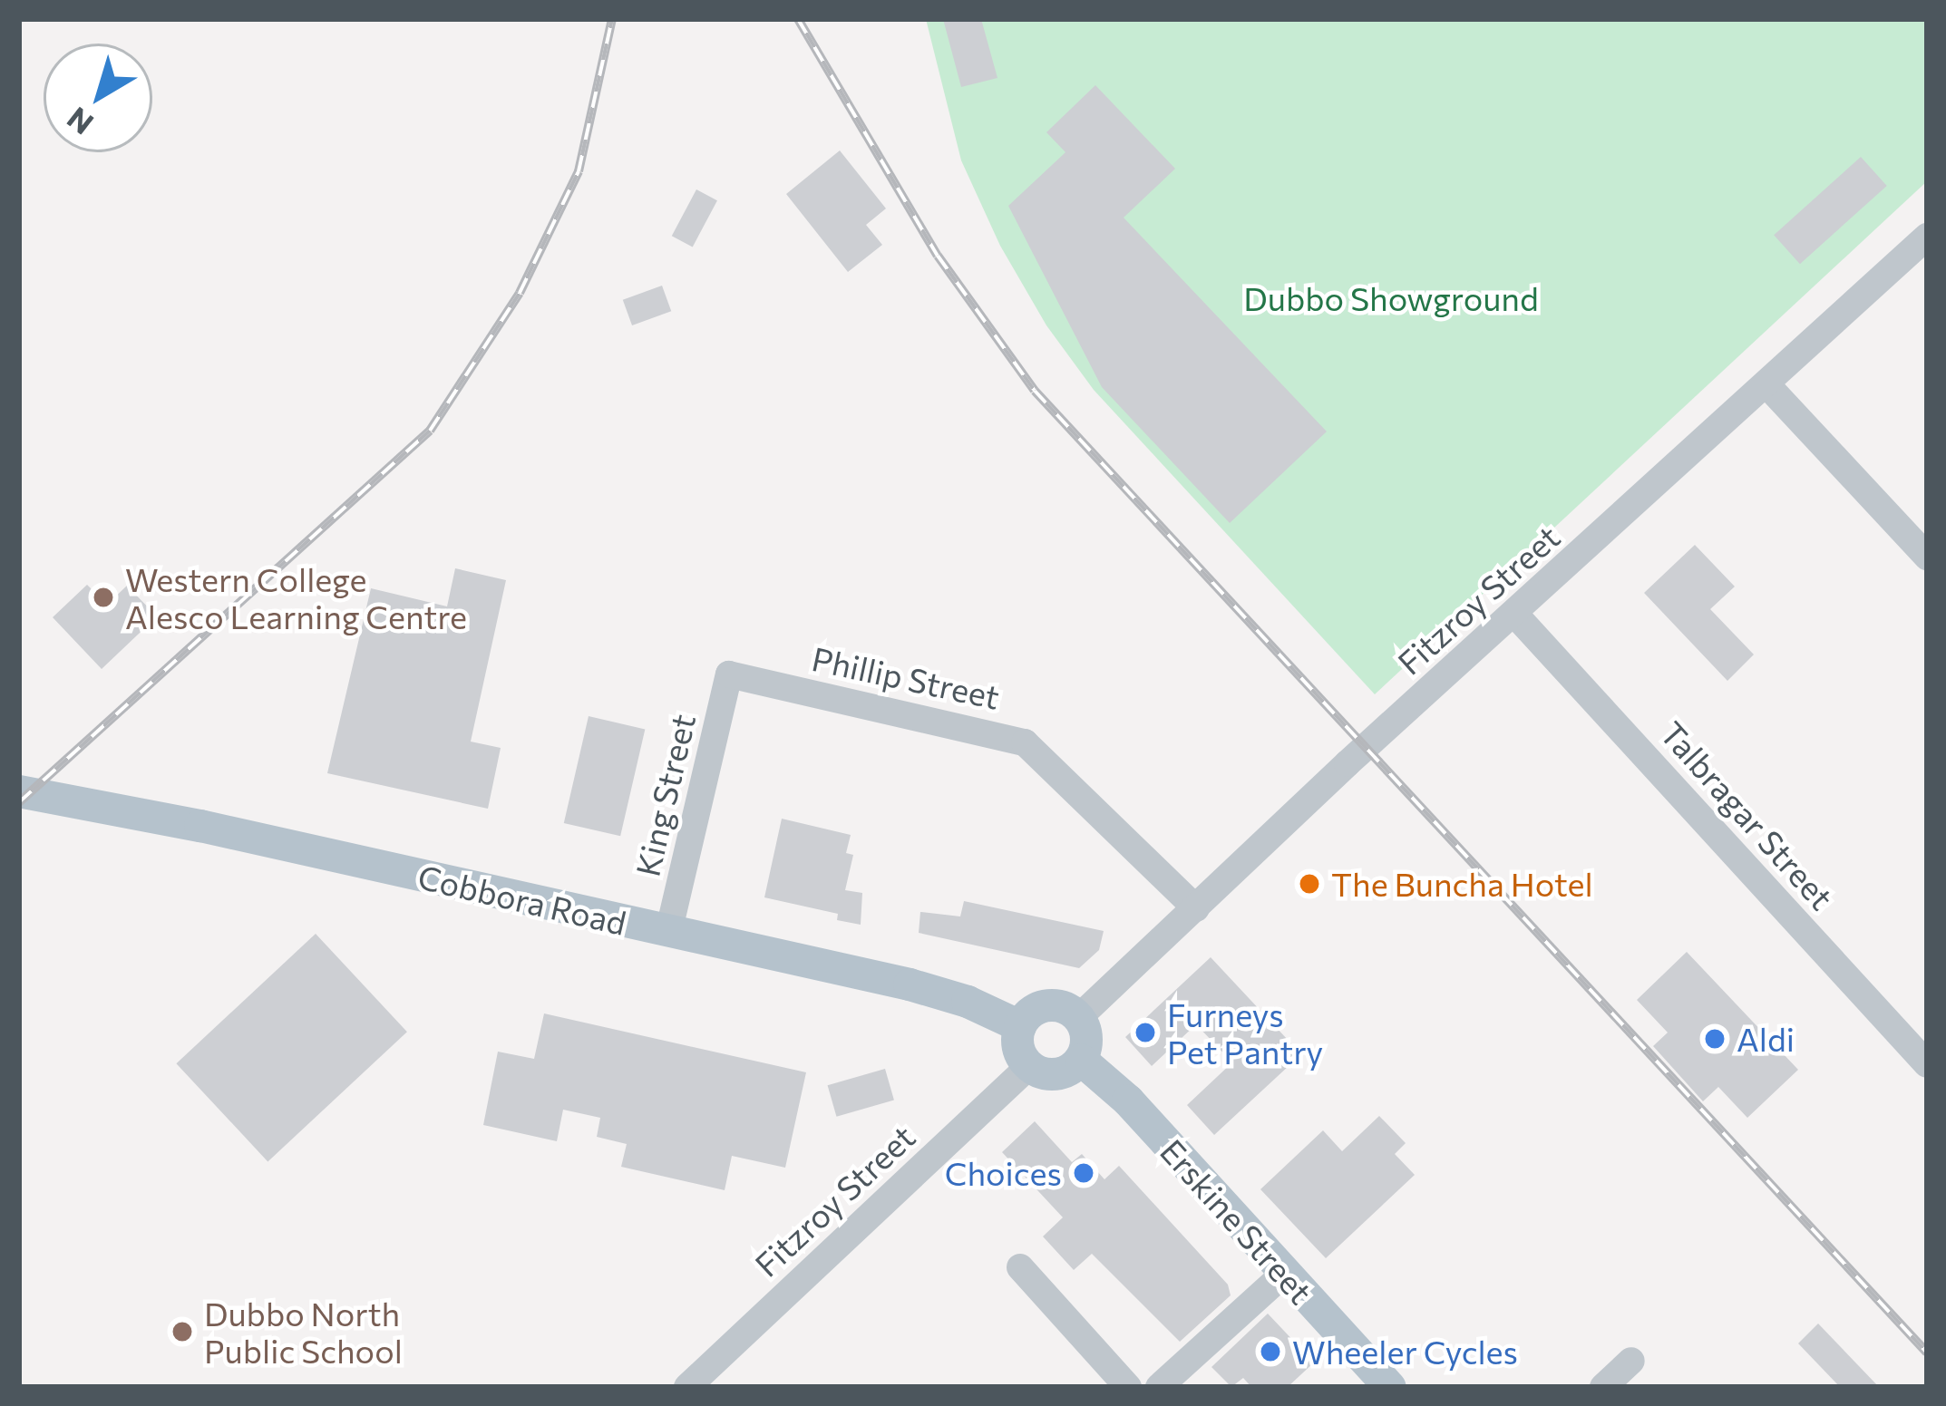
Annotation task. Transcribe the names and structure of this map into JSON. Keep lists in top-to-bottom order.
{
  "streets": {
    "main road": ["Cobbora Road", "Erskine Street"],
    "street": [
      "Fitzroy Street",
      "Phillip Street",
      "King Street",
      "Talbragar Street"
    ]
  },
  "crossings": [
    ["Fitzroy Street", "Phillip Street"],
    ["Fitzroy Street", "Talbragar Street"],
    ["Fitzroy Street", "Cobbora Road"],
    ["Fitzroy Street", "Erskine Street"],
    ["Phillip Street", "King Street"],
    ["King Street", "Cobbora Road"],
    ["Cobbora Road", "Erskine Street"]
  ],
  "parks": ["Dubbo Showground"],
  "places": [
    "Western College Alesco Learning Centre",
    "The Buncha Hotel",
    "Furneys Pet Pantry",
    "Aldi",
    "Choices",
    "Dubbo North Public School",
    "Wheeler Cycles"
  ],
  "north": "bottom left"
}
